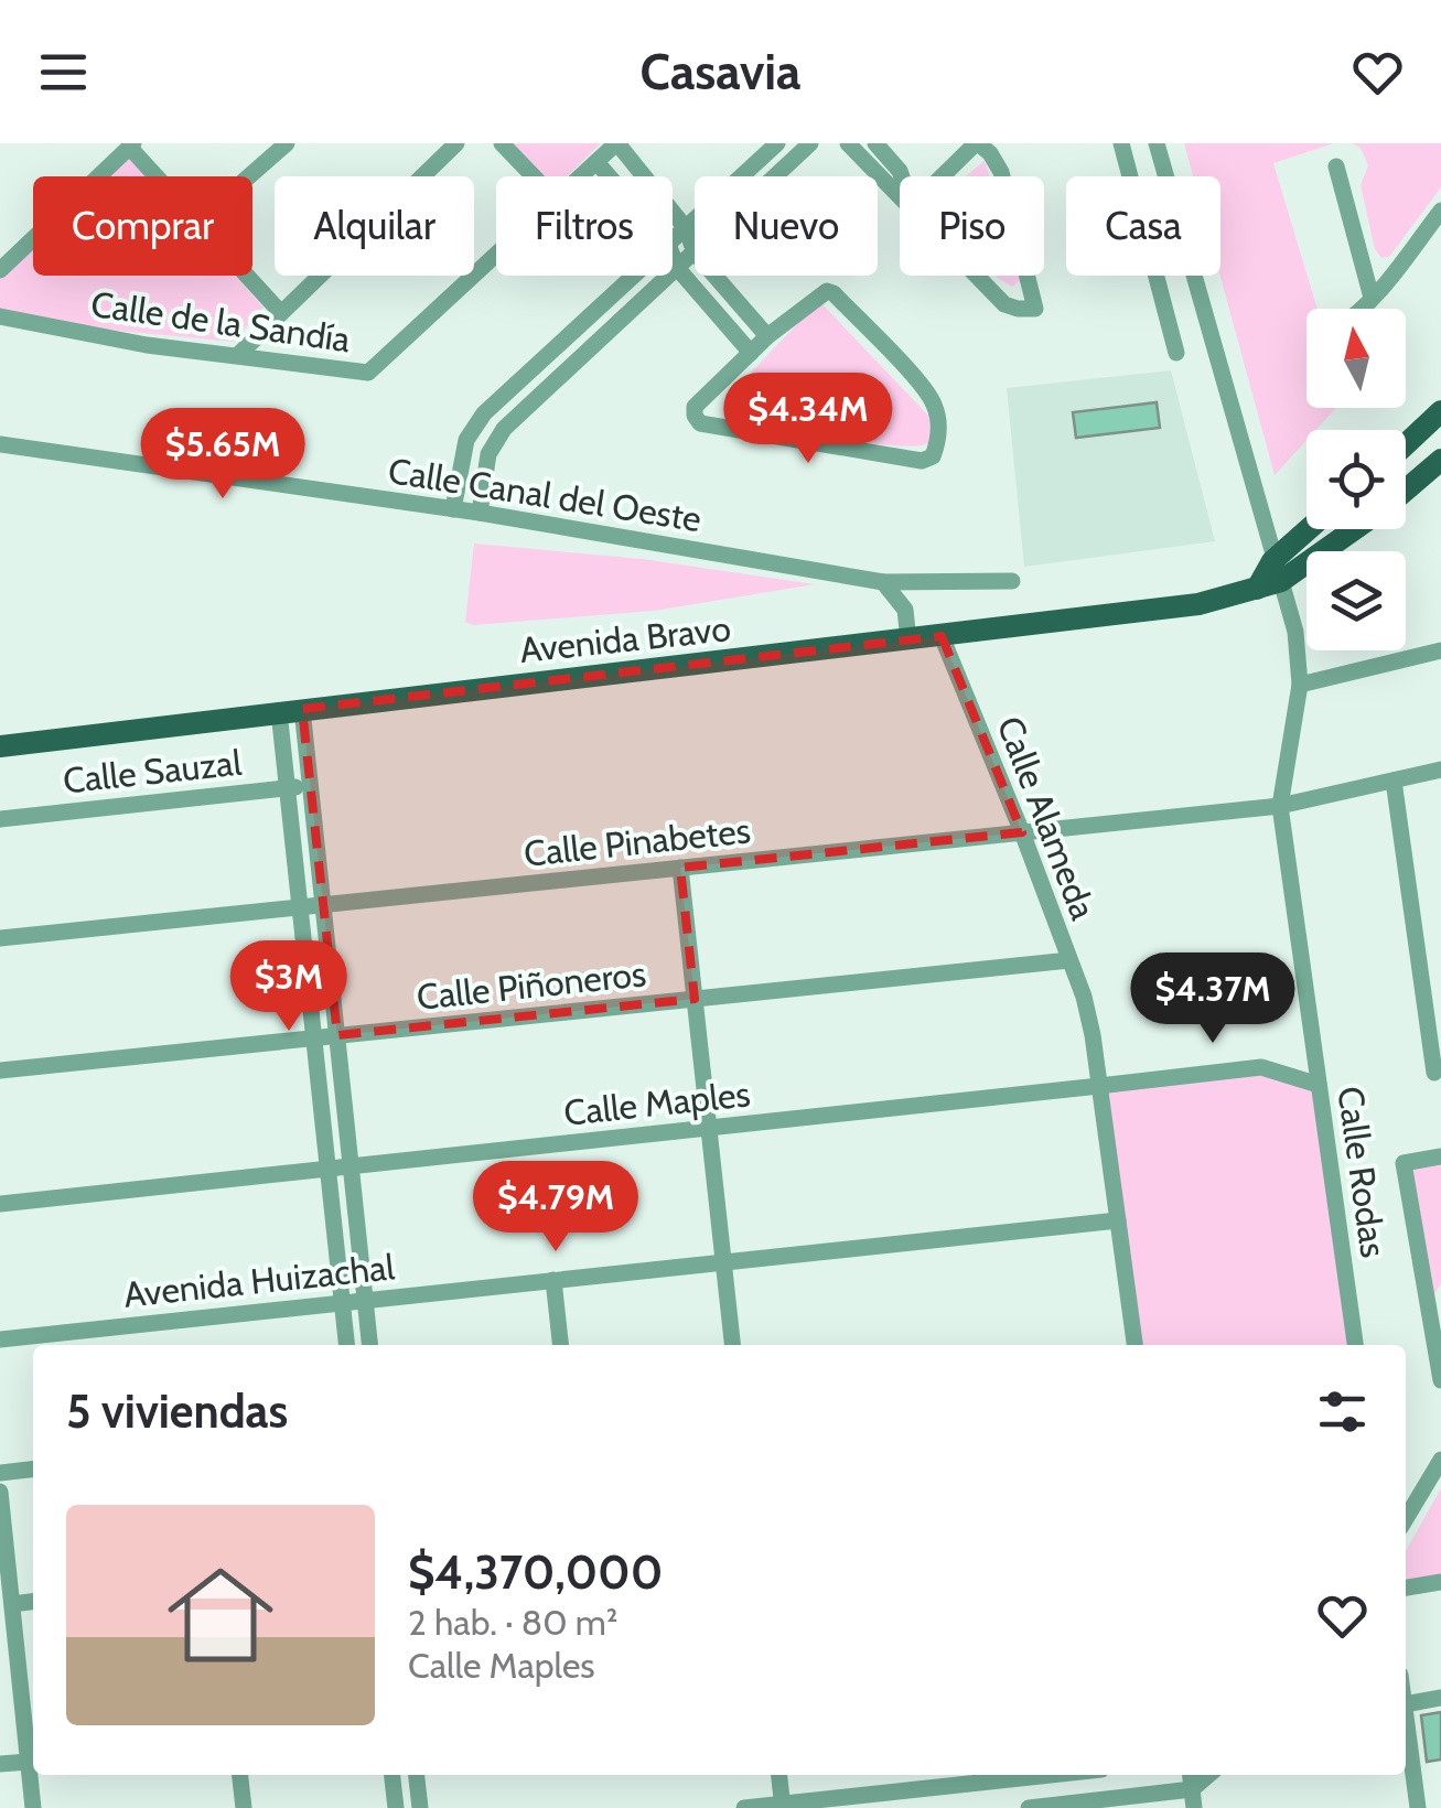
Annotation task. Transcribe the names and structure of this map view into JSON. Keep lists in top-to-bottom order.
{
  "streets": {
    "main road": ["Avenida Bravo"],
    "street": [
      "Calle de la Sandía",
      "Calle Canal del Oeste",
      "Calle Sauzal",
      "Calle Alameda",
      "Calle Pinabetes",
      "Calle Piñoneros",
      "Calle Maples",
      "Calle Rodas",
      "Avenida Huizachal"
    ]
  },
  "crossings": [
    ["Avenida Bravo", "Calle Alameda"],
    ["Avenida Bravo", "Calle Rodas"],
    ["Calle Alameda", "Calle Pinabetes"],
    ["Calle Alameda", "Calle Piñoneros"],
    ["Calle Alameda", "Calle Maples"],
    ["Calle Alameda", "Avenida Huizachal"],
    ["Calle Pinabetes", "Calle Rodas"],
    ["Calle Maples", "Calle Rodas"]
  ],
  "north": "top",
  "page": {
    "header": "Casavia",
    "chip": [
      "Comprar",
      "Alquilar",
      "Filtros",
      "Nuevo",
      "Piso",
      "Casa"
    ],
    "price": [
      "$4.34M",
      "$5.65M",
      "$3M",
      "$4.37M",
      "$4.79M"
    ],
    "heading": "5 viviendas",
    "list": [
      {
        "name": "$4,370,000",
        "note": "2 hab. · 80 m² · Calle Maples"
      }
    ]
  }
}
